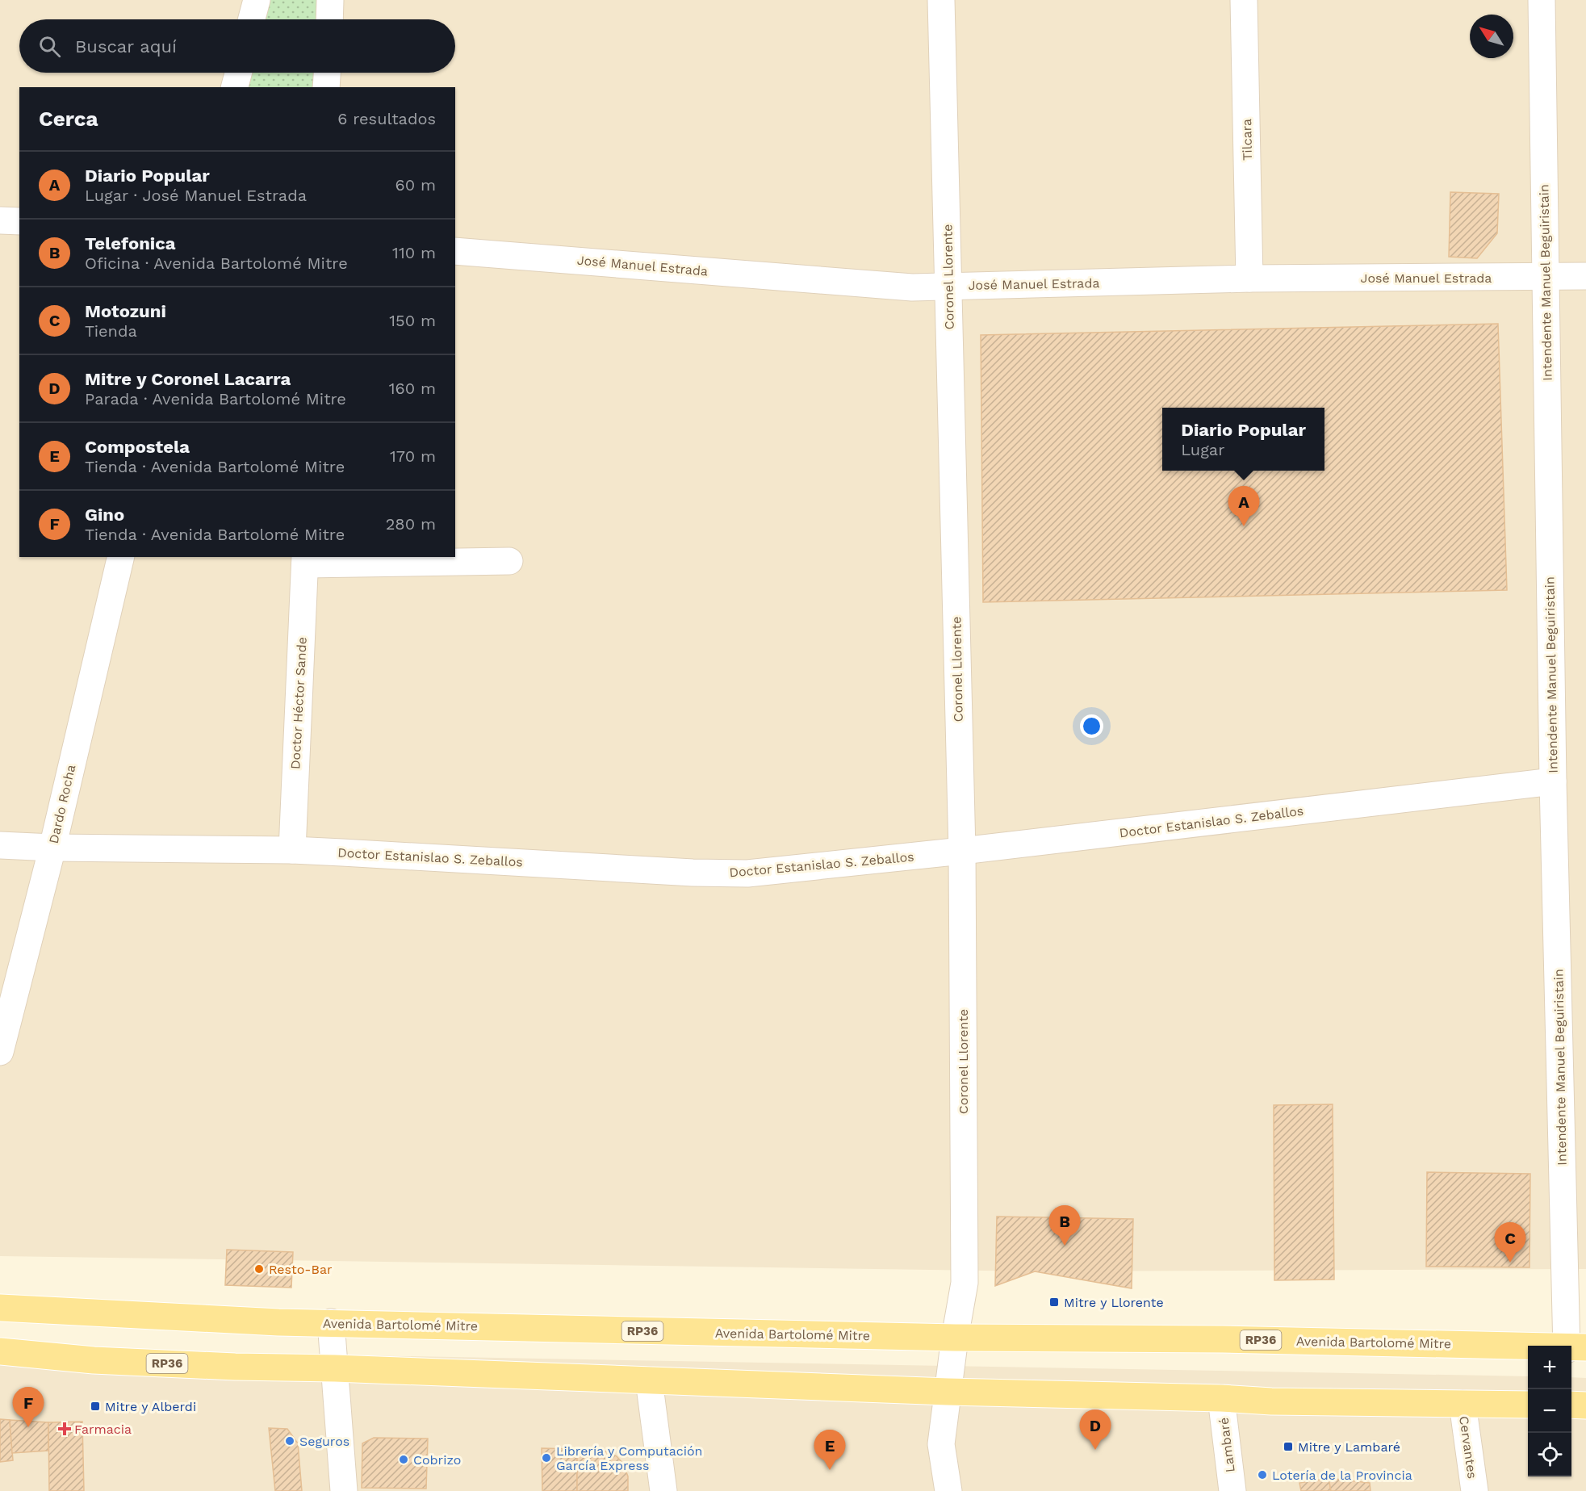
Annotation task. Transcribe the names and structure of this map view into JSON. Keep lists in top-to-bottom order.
{
  "streets": {
    "main road": ["Avenida Bartolomé Mitre", "RP36"],
    "street": [
      "Tilcara",
      "José Manuel Estrada",
      "Coronel Llorente",
      "Intendente Manuel Beguiristain",
      "Doctor Héctor Sande",
      "Dardo Rocha",
      "Doctor Estanislao S. Zeballos",
      "Lambaré",
      "Cervantes"
    ]
  },
  "crossings": [
    ["Tilcara", "José Manuel Estrada"],
    ["José Manuel Estrada", "Coronel Llorente"],
    ["José Manuel Estrada", "Intendente Manuel Beguiristain"],
    ["Coronel Llorente", "Doctor Estanislao S. Zeballos"],
    ["Coronel Llorente", "Avenida Bartolomé Mitre"],
    ["Coronel Llorente", "RP36"],
    ["Intendente Manuel Beguiristain", "Doctor Estanislao S. Zeballos"],
    ["Intendente Manuel Beguiristain", "Avenida Bartolomé Mitre"],
    ["Doctor Héctor Sande", "Doctor Estanislao S. Zeballos"],
    ["Dardo Rocha", "Doctor Estanislao S. Zeballos"],
    ["RP36", "Lambaré"],
    ["RP36", "Cervantes"]
  ],
  "places": {
    "other": [
      "Resto-Bar",
      "Seguros",
      "Librería y Computación García Express",
      "Cobrizo",
      "Lotería de la Provincia"
    ],
    "transit": ["Mitre y Llorente", "Mitre y Alberdi", "Mitre y Lambaré"],
    "health": ["Farmacia"]
  },
  "north": "top left",
  "page": {
    "search": "Buscar aquí",
    "heading": ["Cerca", "6 resultados"],
    "list": [
      {
        "mark": "A",
        "name": "Diario Popular",
        "note": "Lugar · José Manuel Estrada",
        "value": "60 m"
      },
      {
        "mark": "B",
        "name": "Telefonica",
        "note": "Oficina · Avenida Bartolomé Mitre",
        "value": "110 m"
      },
      {
        "mark": "C",
        "name": "Motozuni",
        "note": "Tienda",
        "value": "150 m"
      },
      {
        "mark": "D",
        "name": "Mitre y Coronel Lacarra",
        "note": "Parada · Avenida Bartolomé Mitre",
        "value": "160 m"
      },
      {
        "mark": "E",
        "name": "Compostela",
        "note": "Tienda · Avenida Bartolomé Mitre",
        "value": "170 m"
      },
      {
        "mark": "F",
        "name": "Gino",
        "note": "Tienda · Avenida Bartolomé Mitre",
        "value": "280 m"
      }
    ],
    "popup": ["Diario Popular", "Lugar"],
    "pins": [
      "A",
      "B",
      "C",
      "F",
      "D",
      "E"
    ],
    "map_buttons": ["+", "−"]
  }
}
